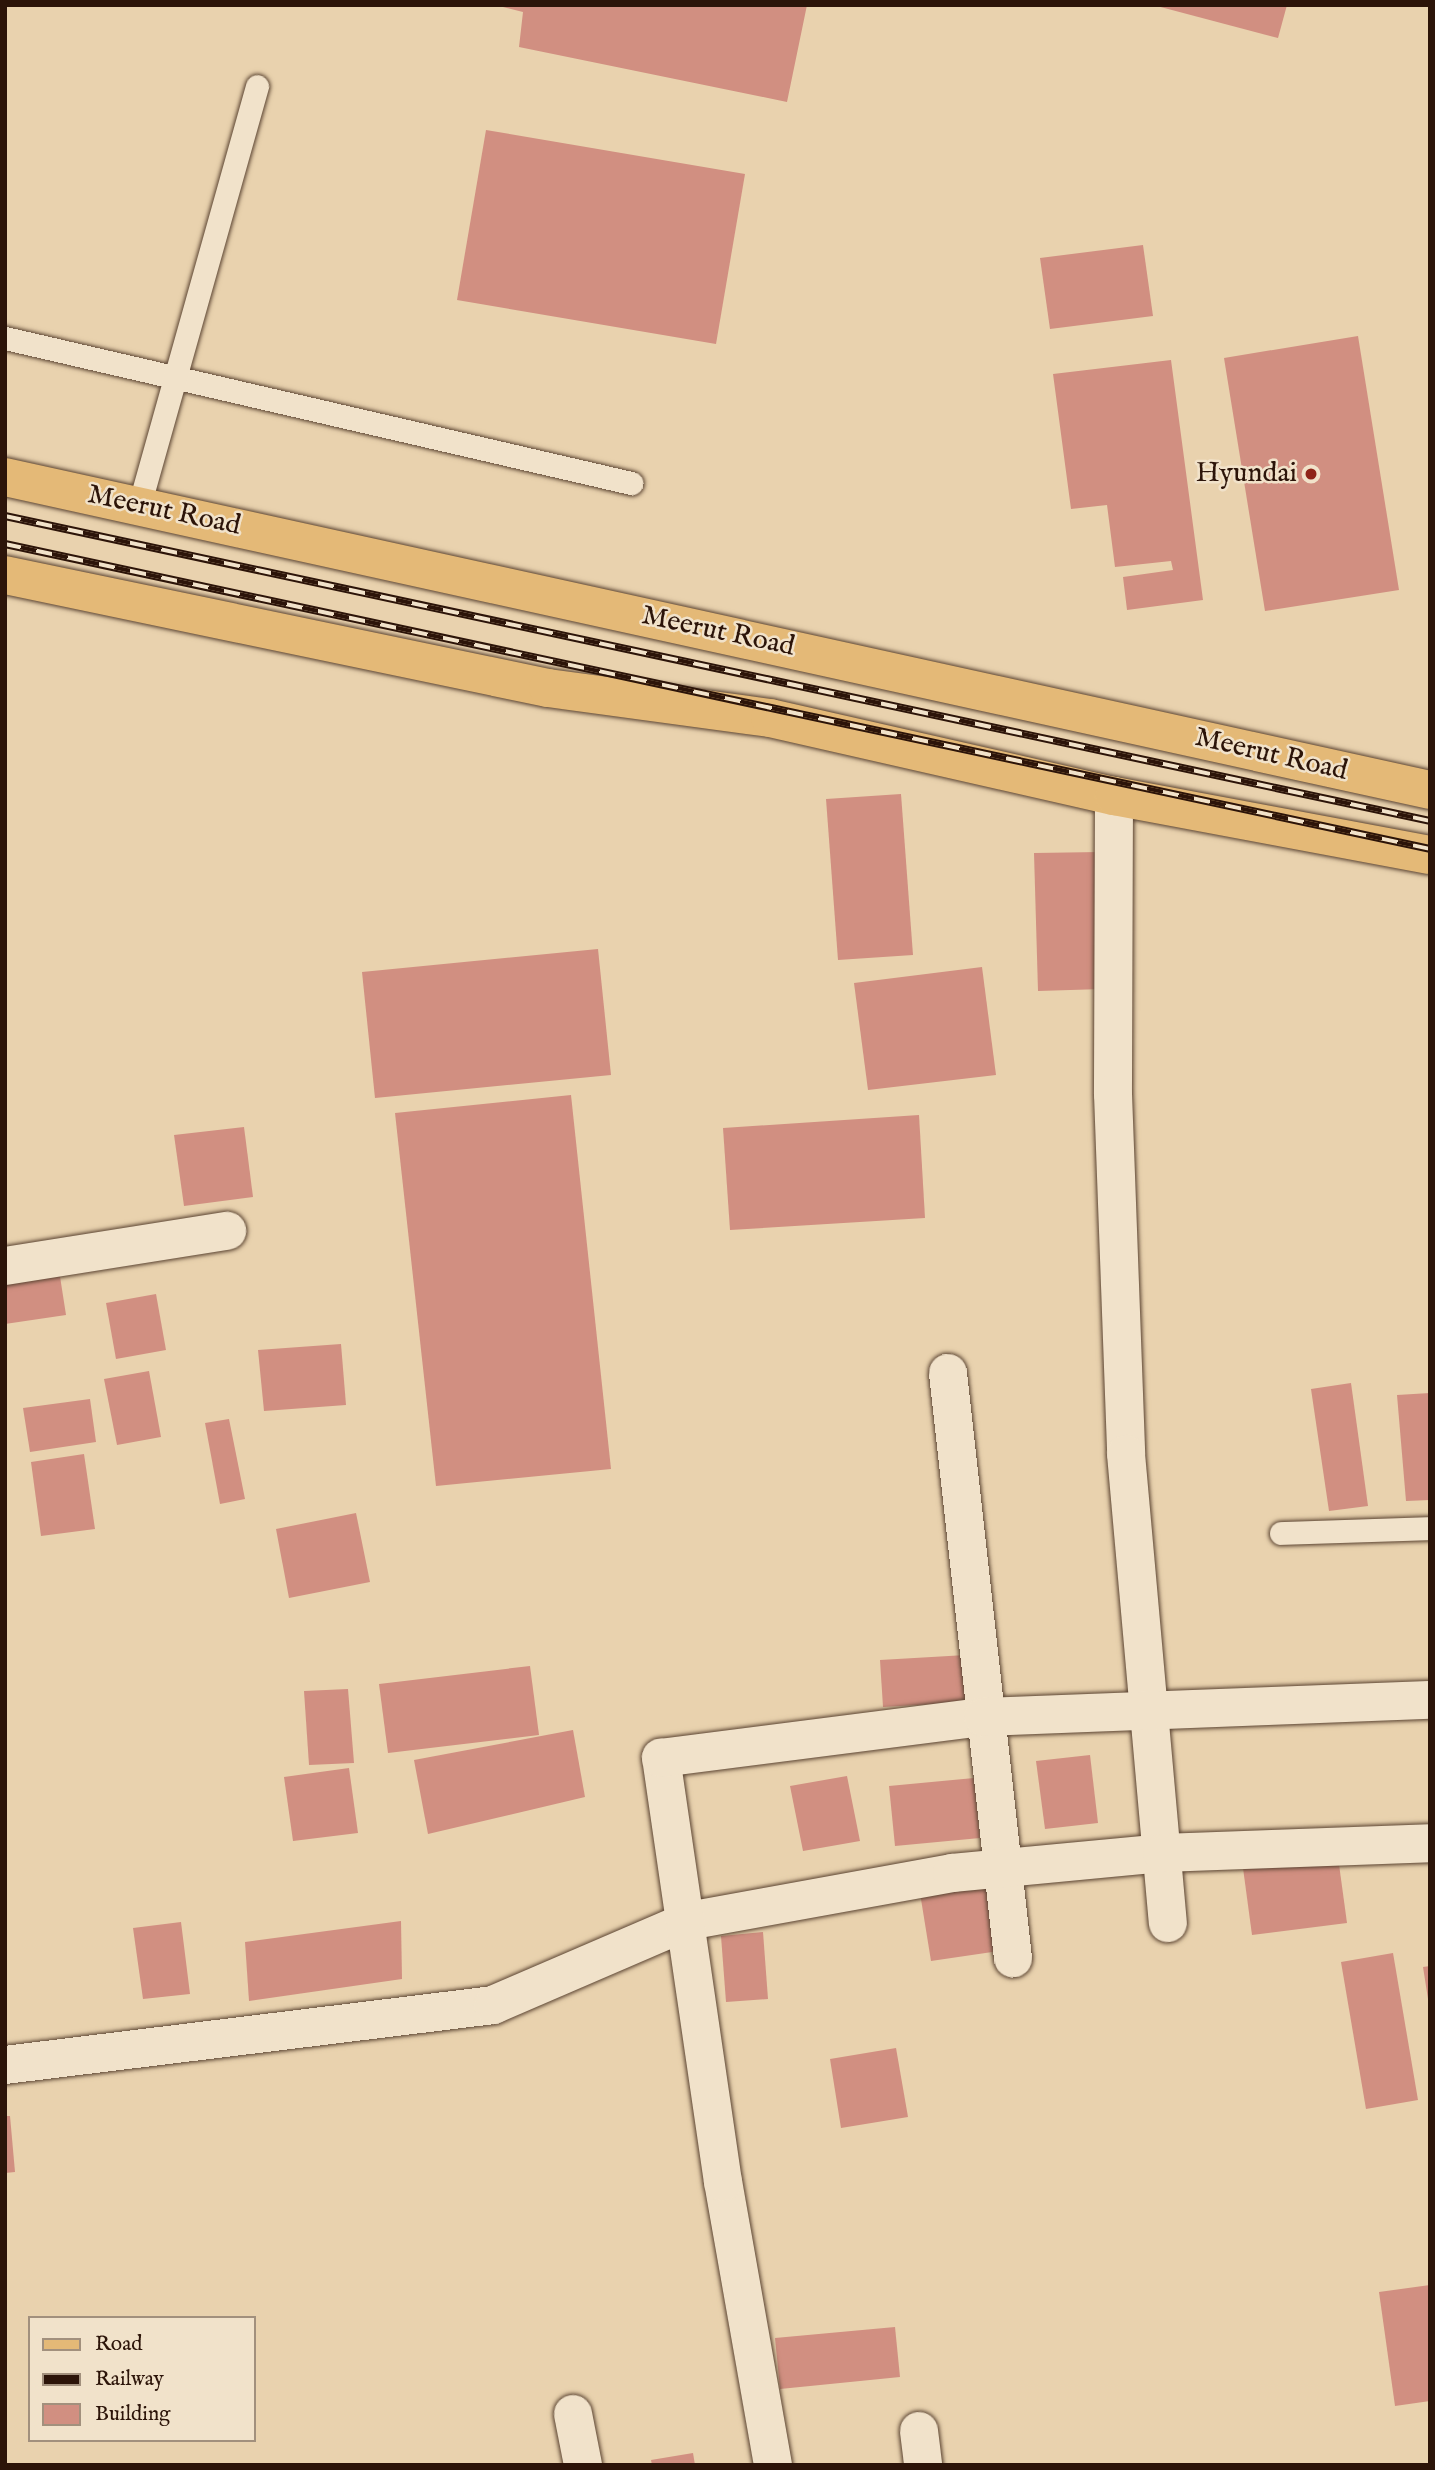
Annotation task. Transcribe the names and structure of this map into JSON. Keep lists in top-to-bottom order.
{
  "streets": {
    "main road": ["Meerut Road"]
  },
  "places": ["Hyundai"],
  "legend": ["Road", "Railway", "Building"]
}
